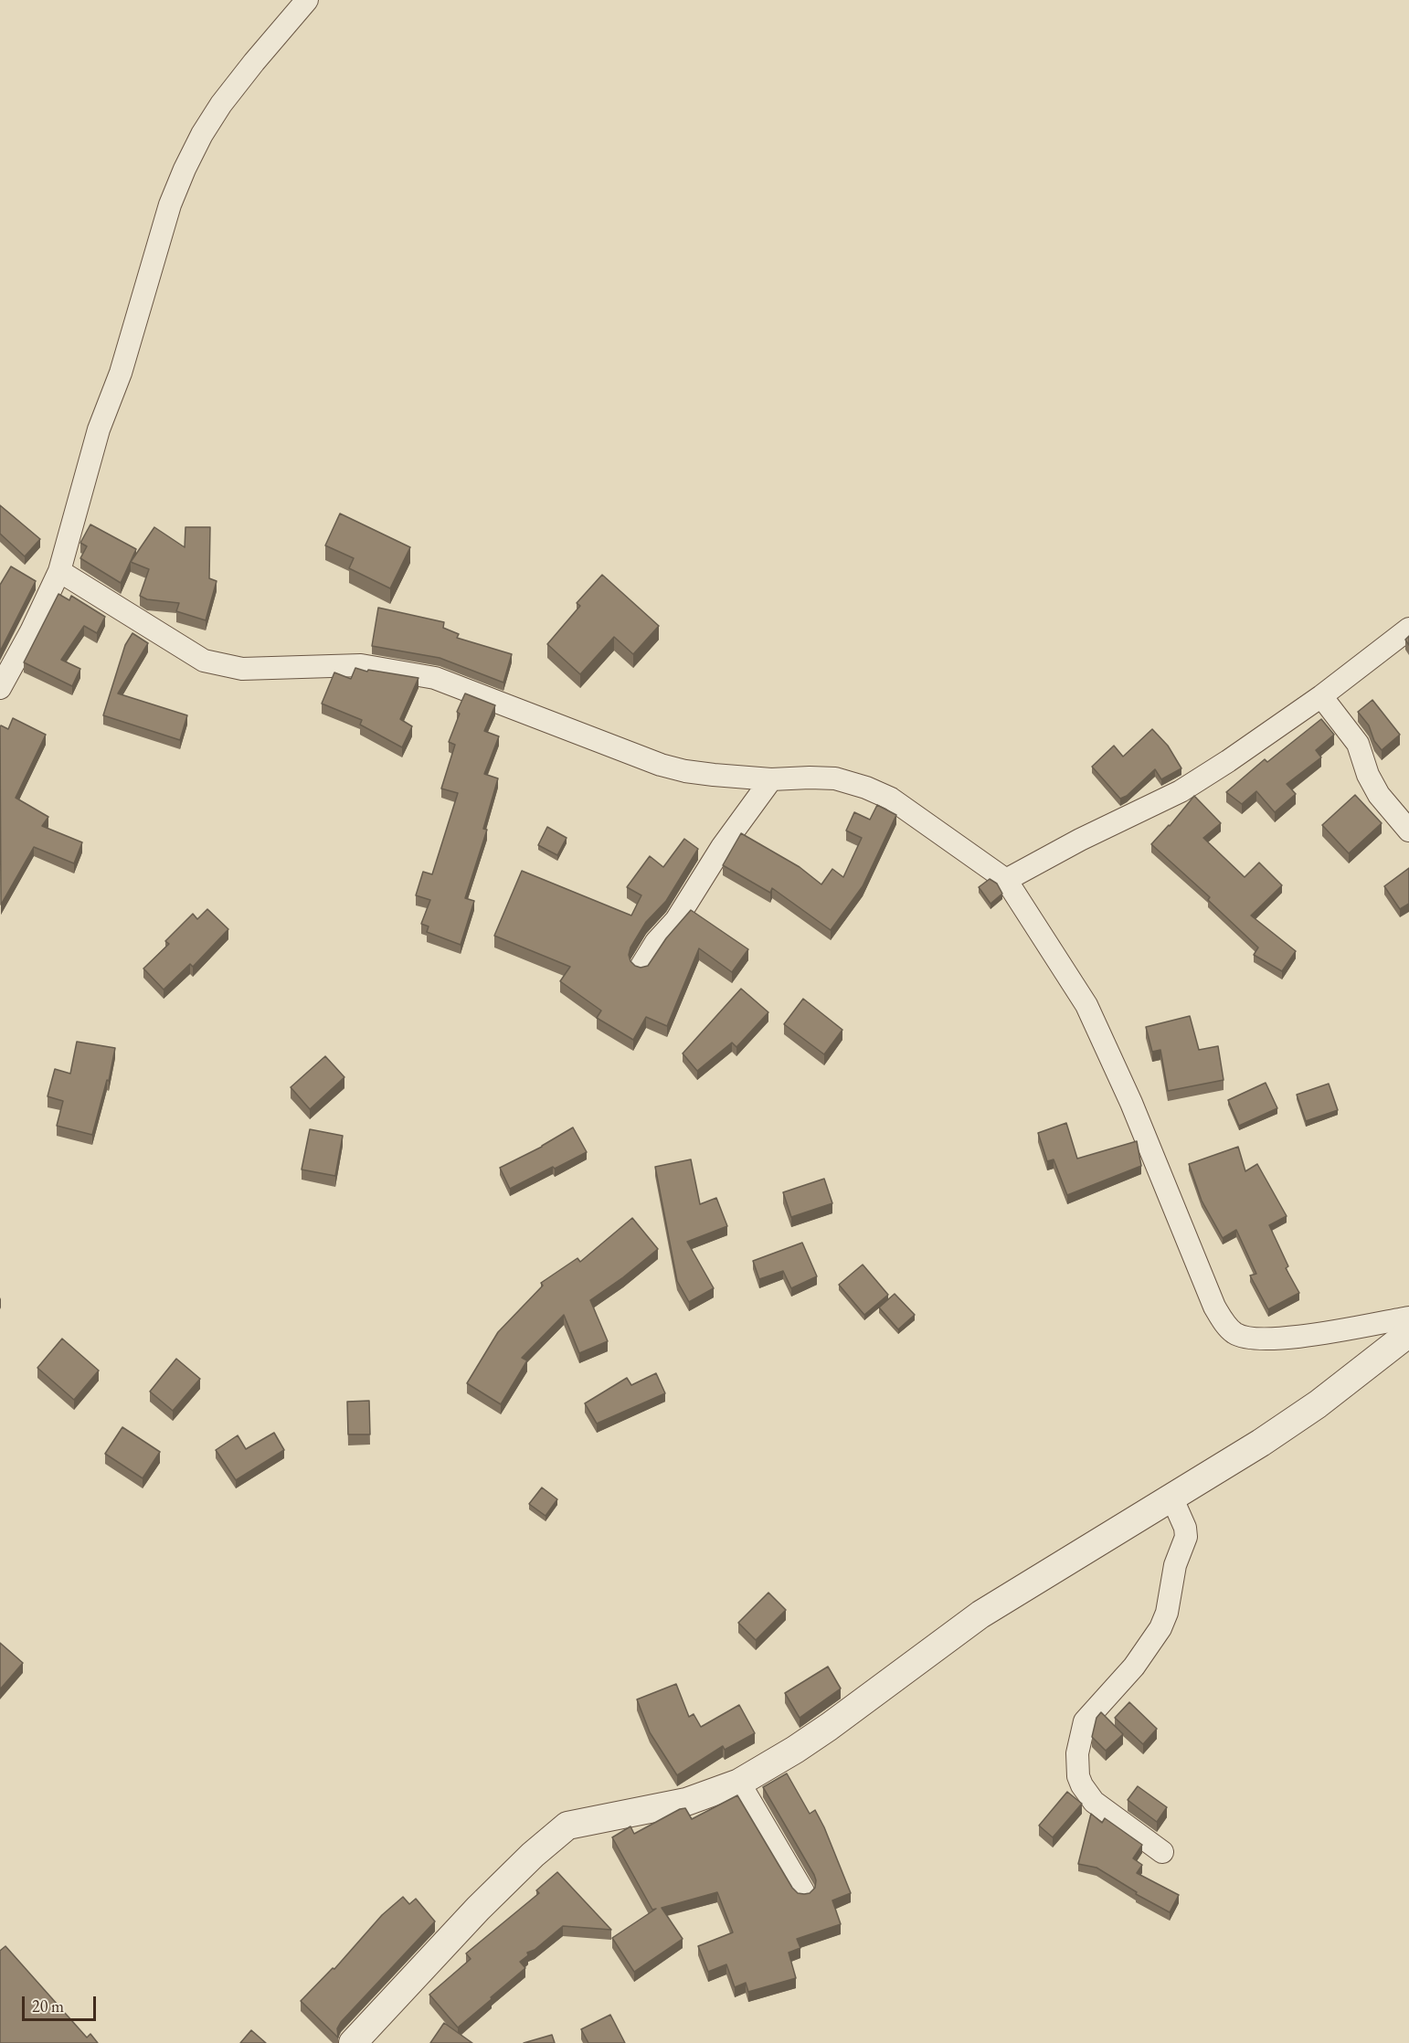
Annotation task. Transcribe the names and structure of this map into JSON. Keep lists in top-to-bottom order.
{
  "scale_bar": "20 m"
}
